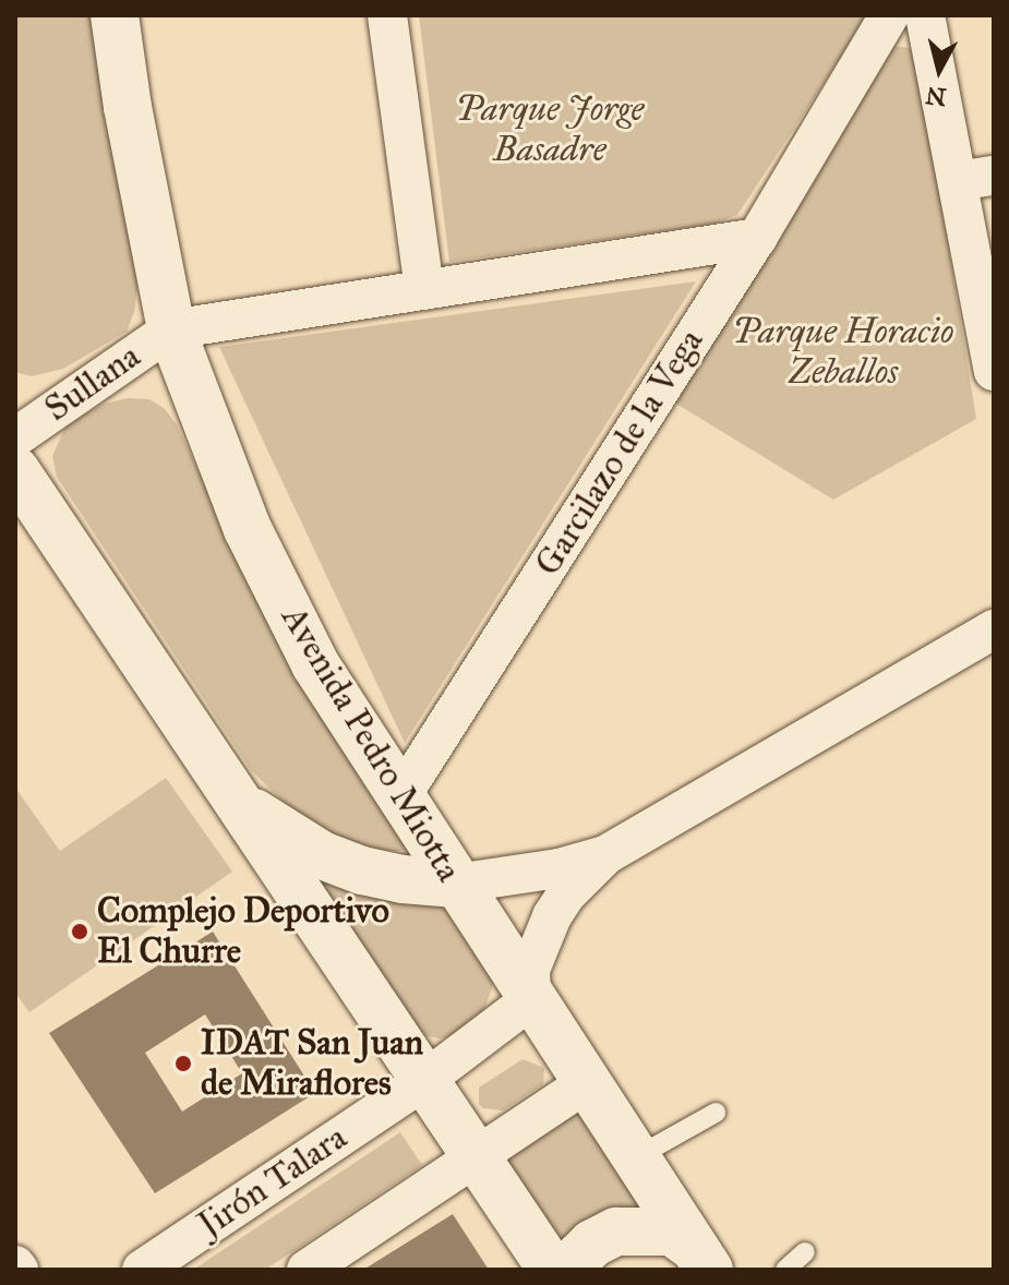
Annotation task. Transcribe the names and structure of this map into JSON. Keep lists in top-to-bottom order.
{
  "streets": {
    "main road": ["Avenida Pedro Miotta"],
    "street": ["Sullana", "Garcilazo de la Vega", "Jirón Talara"]
  },
  "crossings": [
    ["Sullana", "Avenida Pedro Miotta"],
    ["Garcilazo de la Vega", "Avenida Pedro Miotta"],
    ["Avenida Pedro Miotta", "Jirón Talara"]
  ],
  "parks": ["Parque Jorge Basadre", "Parque Horacio Zeballos"],
  "places": ["Complejo Deportivo El Churre", "IDAT San Juan de Miraflores"],
  "north": "bottom"
}
